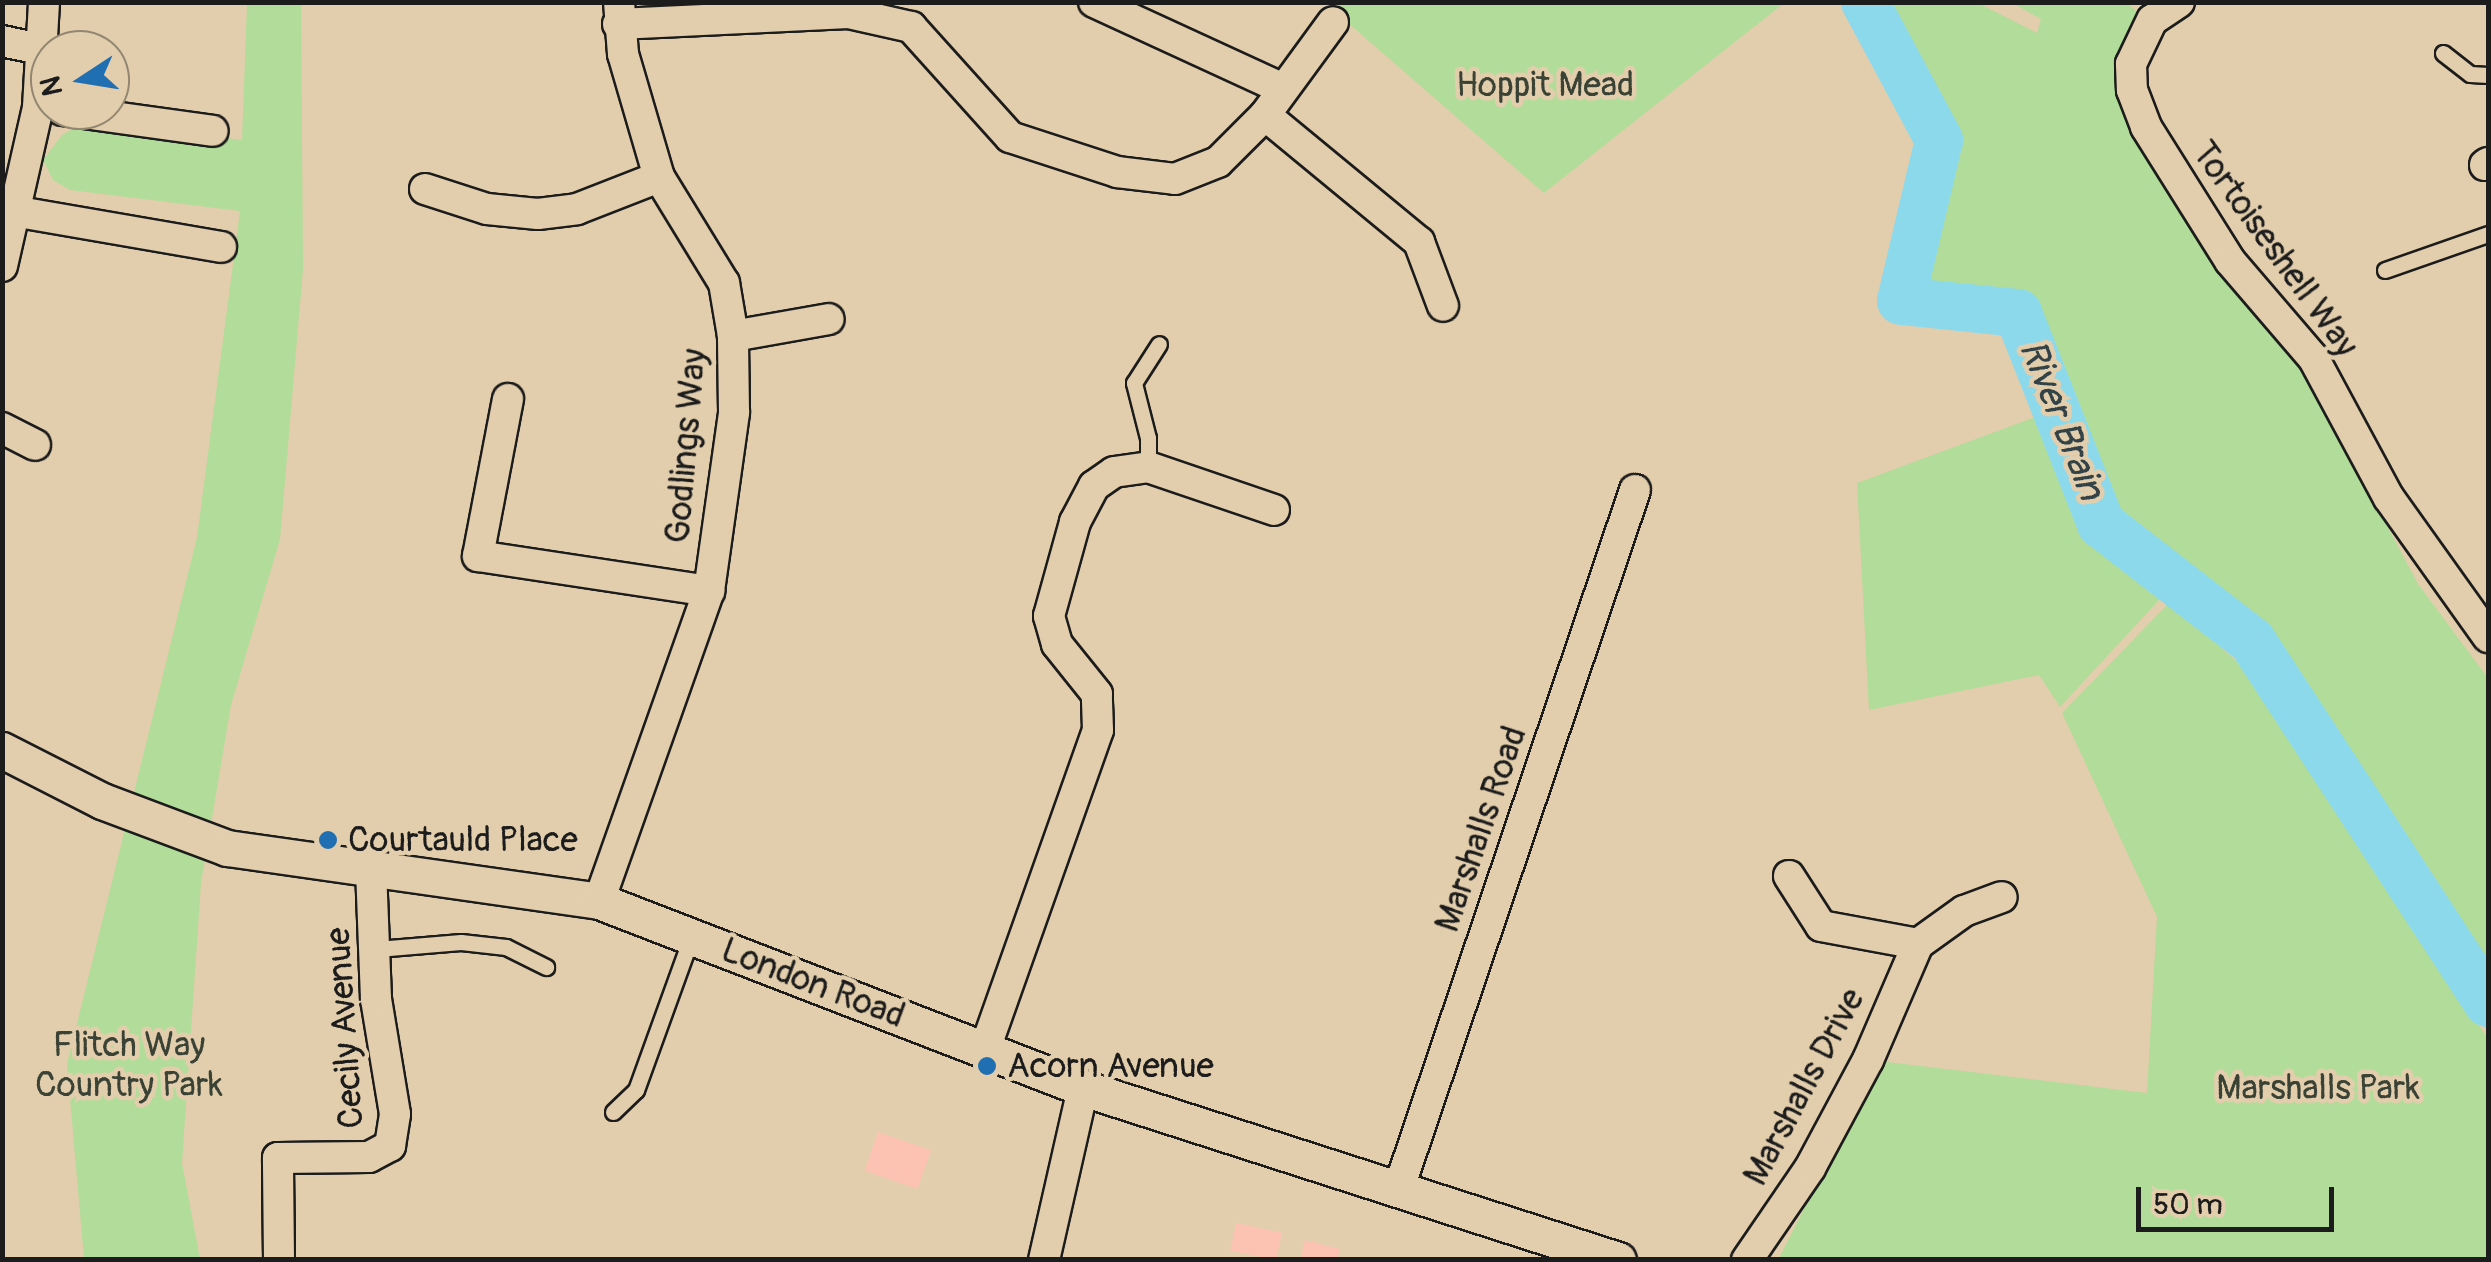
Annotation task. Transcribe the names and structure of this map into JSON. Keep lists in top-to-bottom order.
{
  "streets": {
    "street": [
      "Tortoiseshell Way",
      "Godlings Way",
      "Marshalls Road",
      "London Road",
      "Cecily Avenue",
      "Marshalls Drive"
    ]
  },
  "crossings": [
    ["Godlings Way", "London Road"],
    ["Marshalls Road", "London Road"],
    ["London Road", "Cecily Avenue"]
  ],
  "water": ["River Brain"],
  "parks": ["Hoppit Mead", "Flitch Way Country Park", "Marshalls Park"],
  "places": ["Courtauld Place", "Acorn Avenue"],
  "scale_bar": "50 m",
  "north": "left"
}
